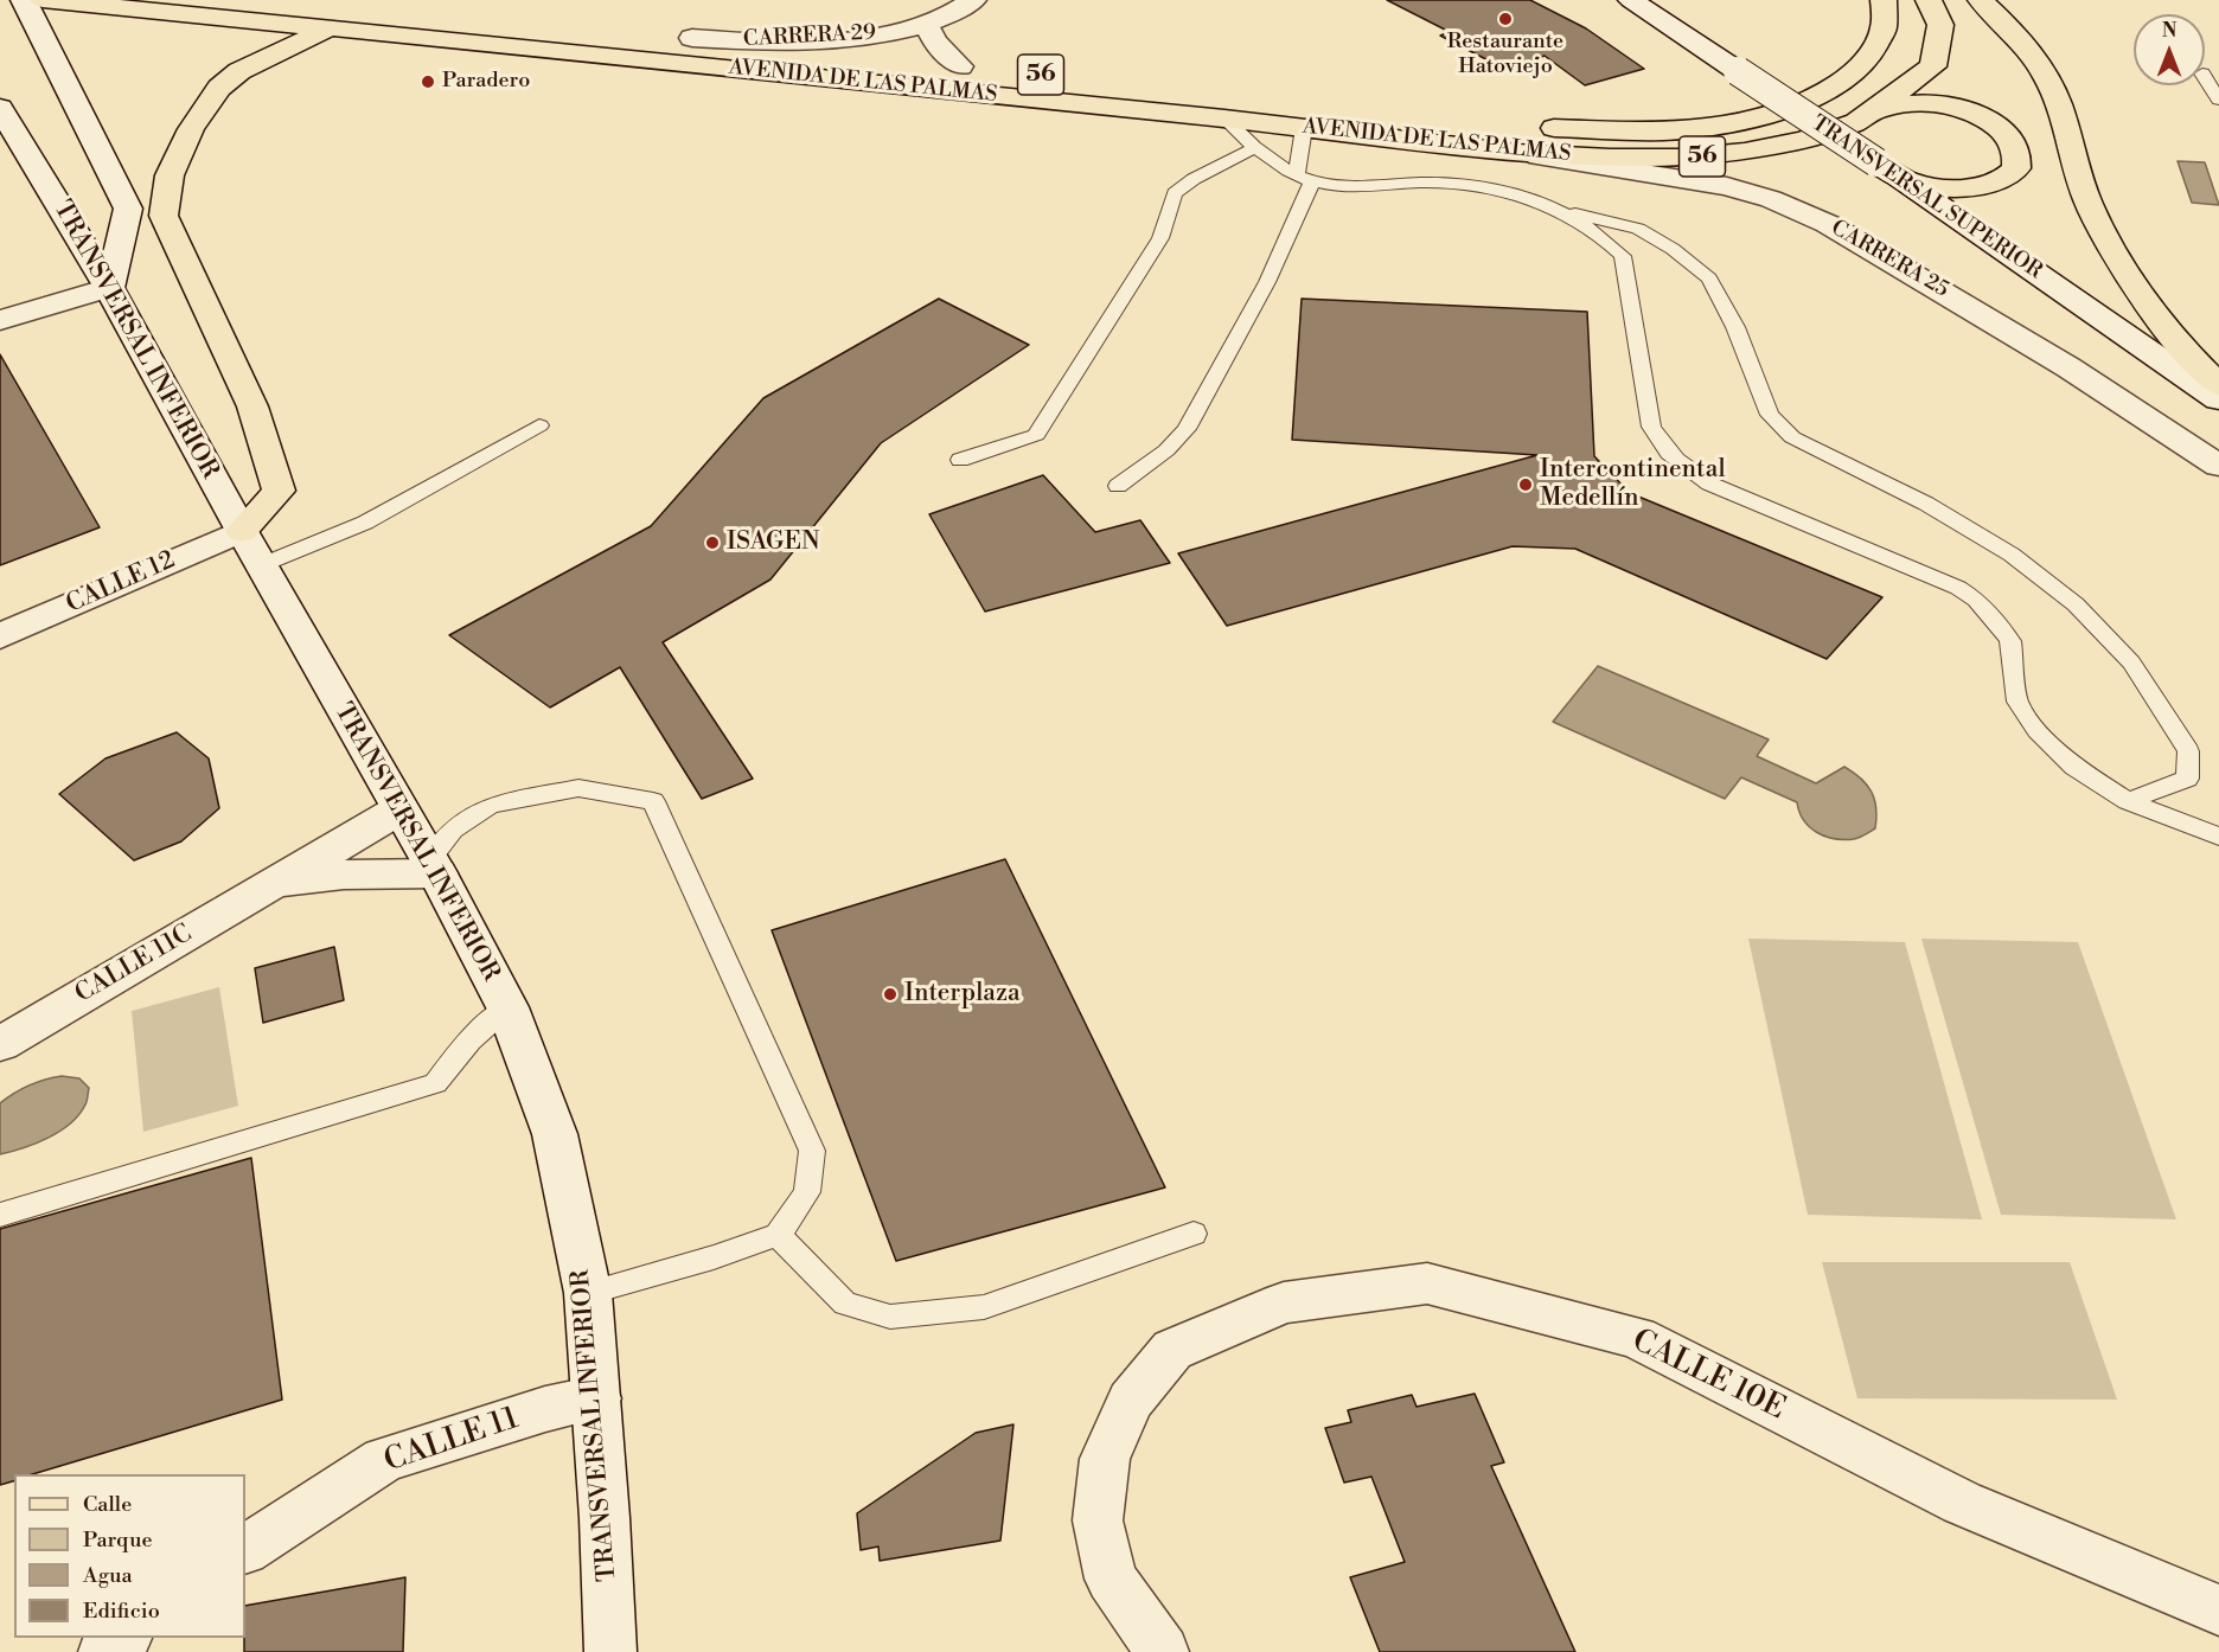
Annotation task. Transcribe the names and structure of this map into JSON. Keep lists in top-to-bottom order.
{
  "streets": {
    "main road": [
      "CARRERA 29",
      "56",
      "AVENIDA DE LAS PALMAS",
      "TRANSVERSAL SUPERIOR",
      "CARRERA 25",
      "TRANSVERSAL INFERIOR",
      "CALLE 12",
      "CALLE 11C",
      "CALLE 10E",
      "CALLE 11"
    ]
  },
  "crossings": [
    ["CARRERA 29", "AVENIDA DE LAS PALMAS"],
    ["AVENIDA DE LAS PALMAS", "CARRERA 25"],
    ["TRANSVERSAL INFERIOR", "CALLE 12"],
    ["TRANSVERSAL INFERIOR", "CALLE 11C"],
    ["TRANSVERSAL INFERIOR", "CALLE 11"]
  ],
  "places": [
    "Restaurante Hatoviejo",
    "Paradero",
    "Intercontinental Medellín",
    "ISAGEN",
    "Interplaza"
  ],
  "legend": [
    "Calle",
    "Parque",
    "Agua",
    "Edificio"
  ],
  "north": "top"
}
